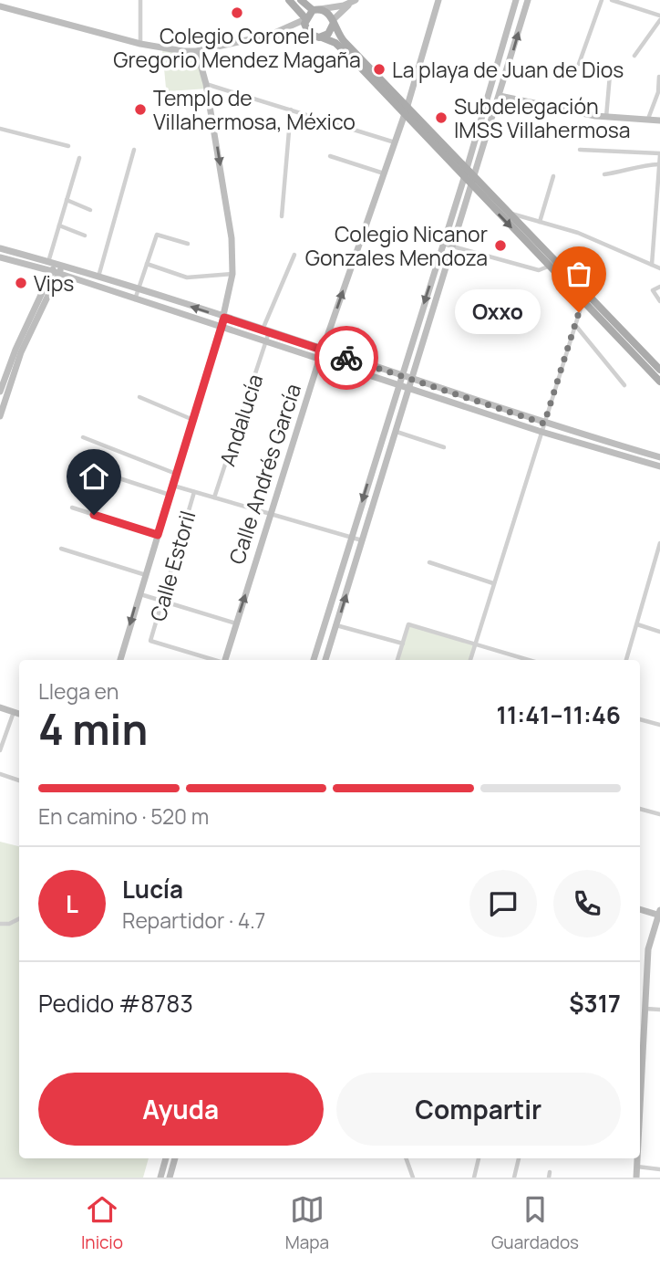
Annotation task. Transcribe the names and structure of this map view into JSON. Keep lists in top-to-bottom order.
{
  "streets": {
    "main road": ["Calle Andrés García"],
    "street": ["Andalucía", "Calle Estoril"]
  },
  "one_way": ["Calle Andrés García"],
  "places": [
    "Colegio Coronel Gregorio Mendez Magaña",
    "La playa de Juan de Dios",
    "Templo de Villahermosa, México",
    "Subdelegación IMSS Villahermosa",
    "Colegio Nicanor Gonzales Mendoza",
    "Vips",
    "Oxxo"
  ],
  "page": {
    "bubble": "Oxxo",
    "heading": ["4 min", "Llega en", "11:41–11:46"],
    "panel": [
      "Lucía",
      "Repartidor · 4.7",
      "Pedido #8783",
      "$317"
    ],
    "bar": "En camino · 520 m",
    "round": "L",
    "buttons": ["Ayuda", "Compartir"],
    "tabs": ["Inicio", "Mapa", "Guardados"]
  }
}
